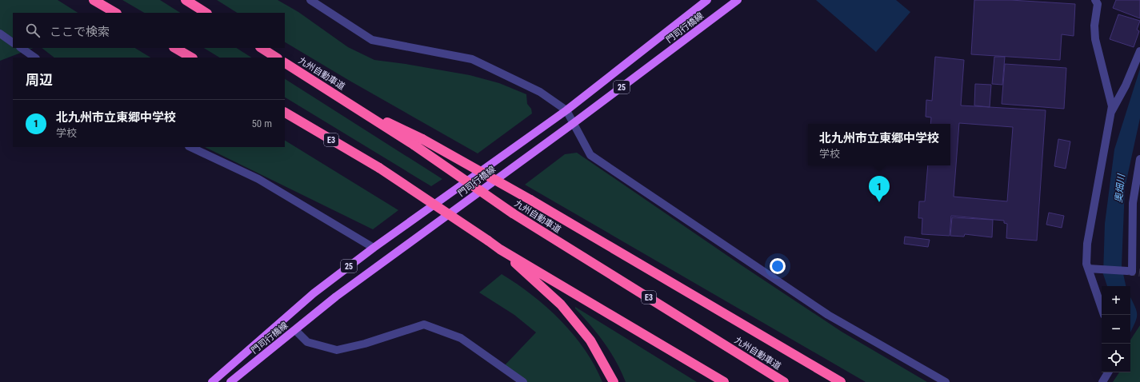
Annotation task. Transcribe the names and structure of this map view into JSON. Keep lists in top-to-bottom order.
{
  "streets": {
    "highway": ["九州自動車道", "E3"],
    "main road": ["門司行橋線", "25"]
  },
  "water": ["奧畑川"],
  "page": {
    "search": "ここで検索",
    "heading": "周辺",
    "list": [
      {
        "mark": "1",
        "name": "北九州市立東郷中学校",
        "note": "学校",
        "value": "50 m"
      }
    ],
    "popup": ["北九州市立東郷中学校", "学校"],
    "pins": "1",
    "map_buttons": ["+", "−"]
  }
}
